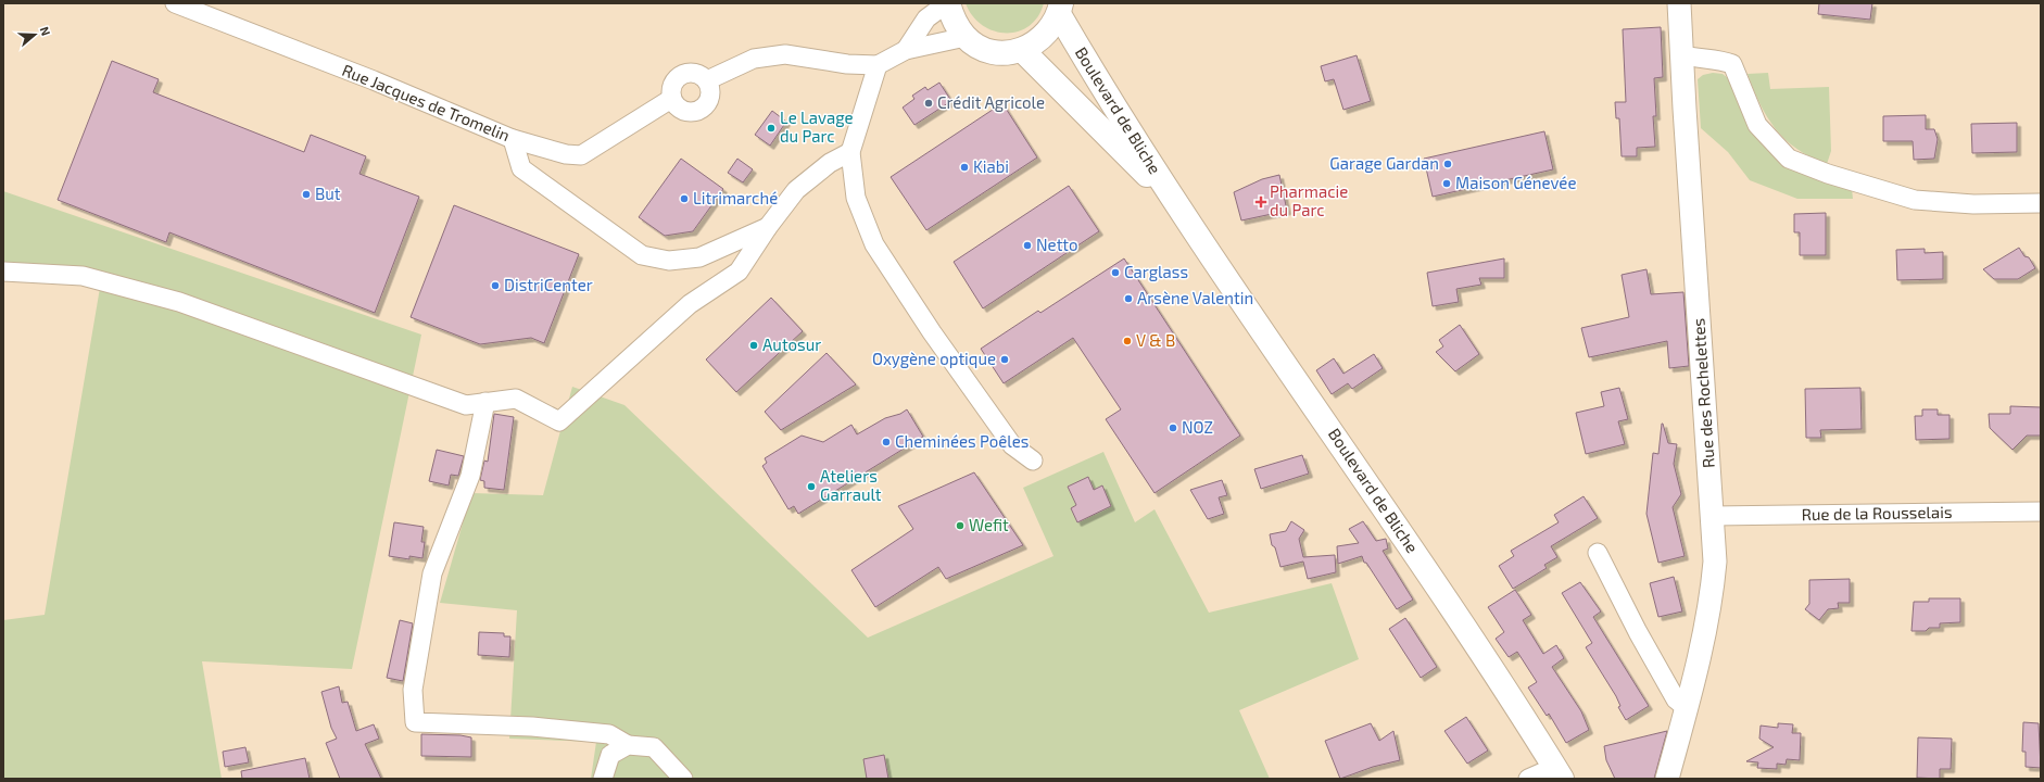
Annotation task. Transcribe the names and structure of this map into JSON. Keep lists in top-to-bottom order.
{
  "streets": {
    "main road": ["Boulevard de Bliche"],
    "street": ["Rue Jacques de Tromelin", "Rue des Rochelettes", "Rue de la Rousselais"]
  },
  "crossings": [
    ["Rue des Rochelettes", "Rue de la Rousselais"]
  ],
  "places": {
    "other": [
      "Crédit Agricole",
      "Le Lavage du Parc",
      "Garage Gardan",
      "Kiabi",
      "Maison Génevée",
      "But",
      "Litrimarché",
      "Netto",
      "Carglass",
      "DistriCenter",
      "Arsène Valentin",
      "V & B",
      "Autosur",
      "Oxygène optique",
      "NOZ",
      "Cheminées Poêles",
      "Ateliers Garrault",
      "Wefit"
    ],
    "health": ["Pharmacie du Parc"]
  },
  "north": "right"
}
